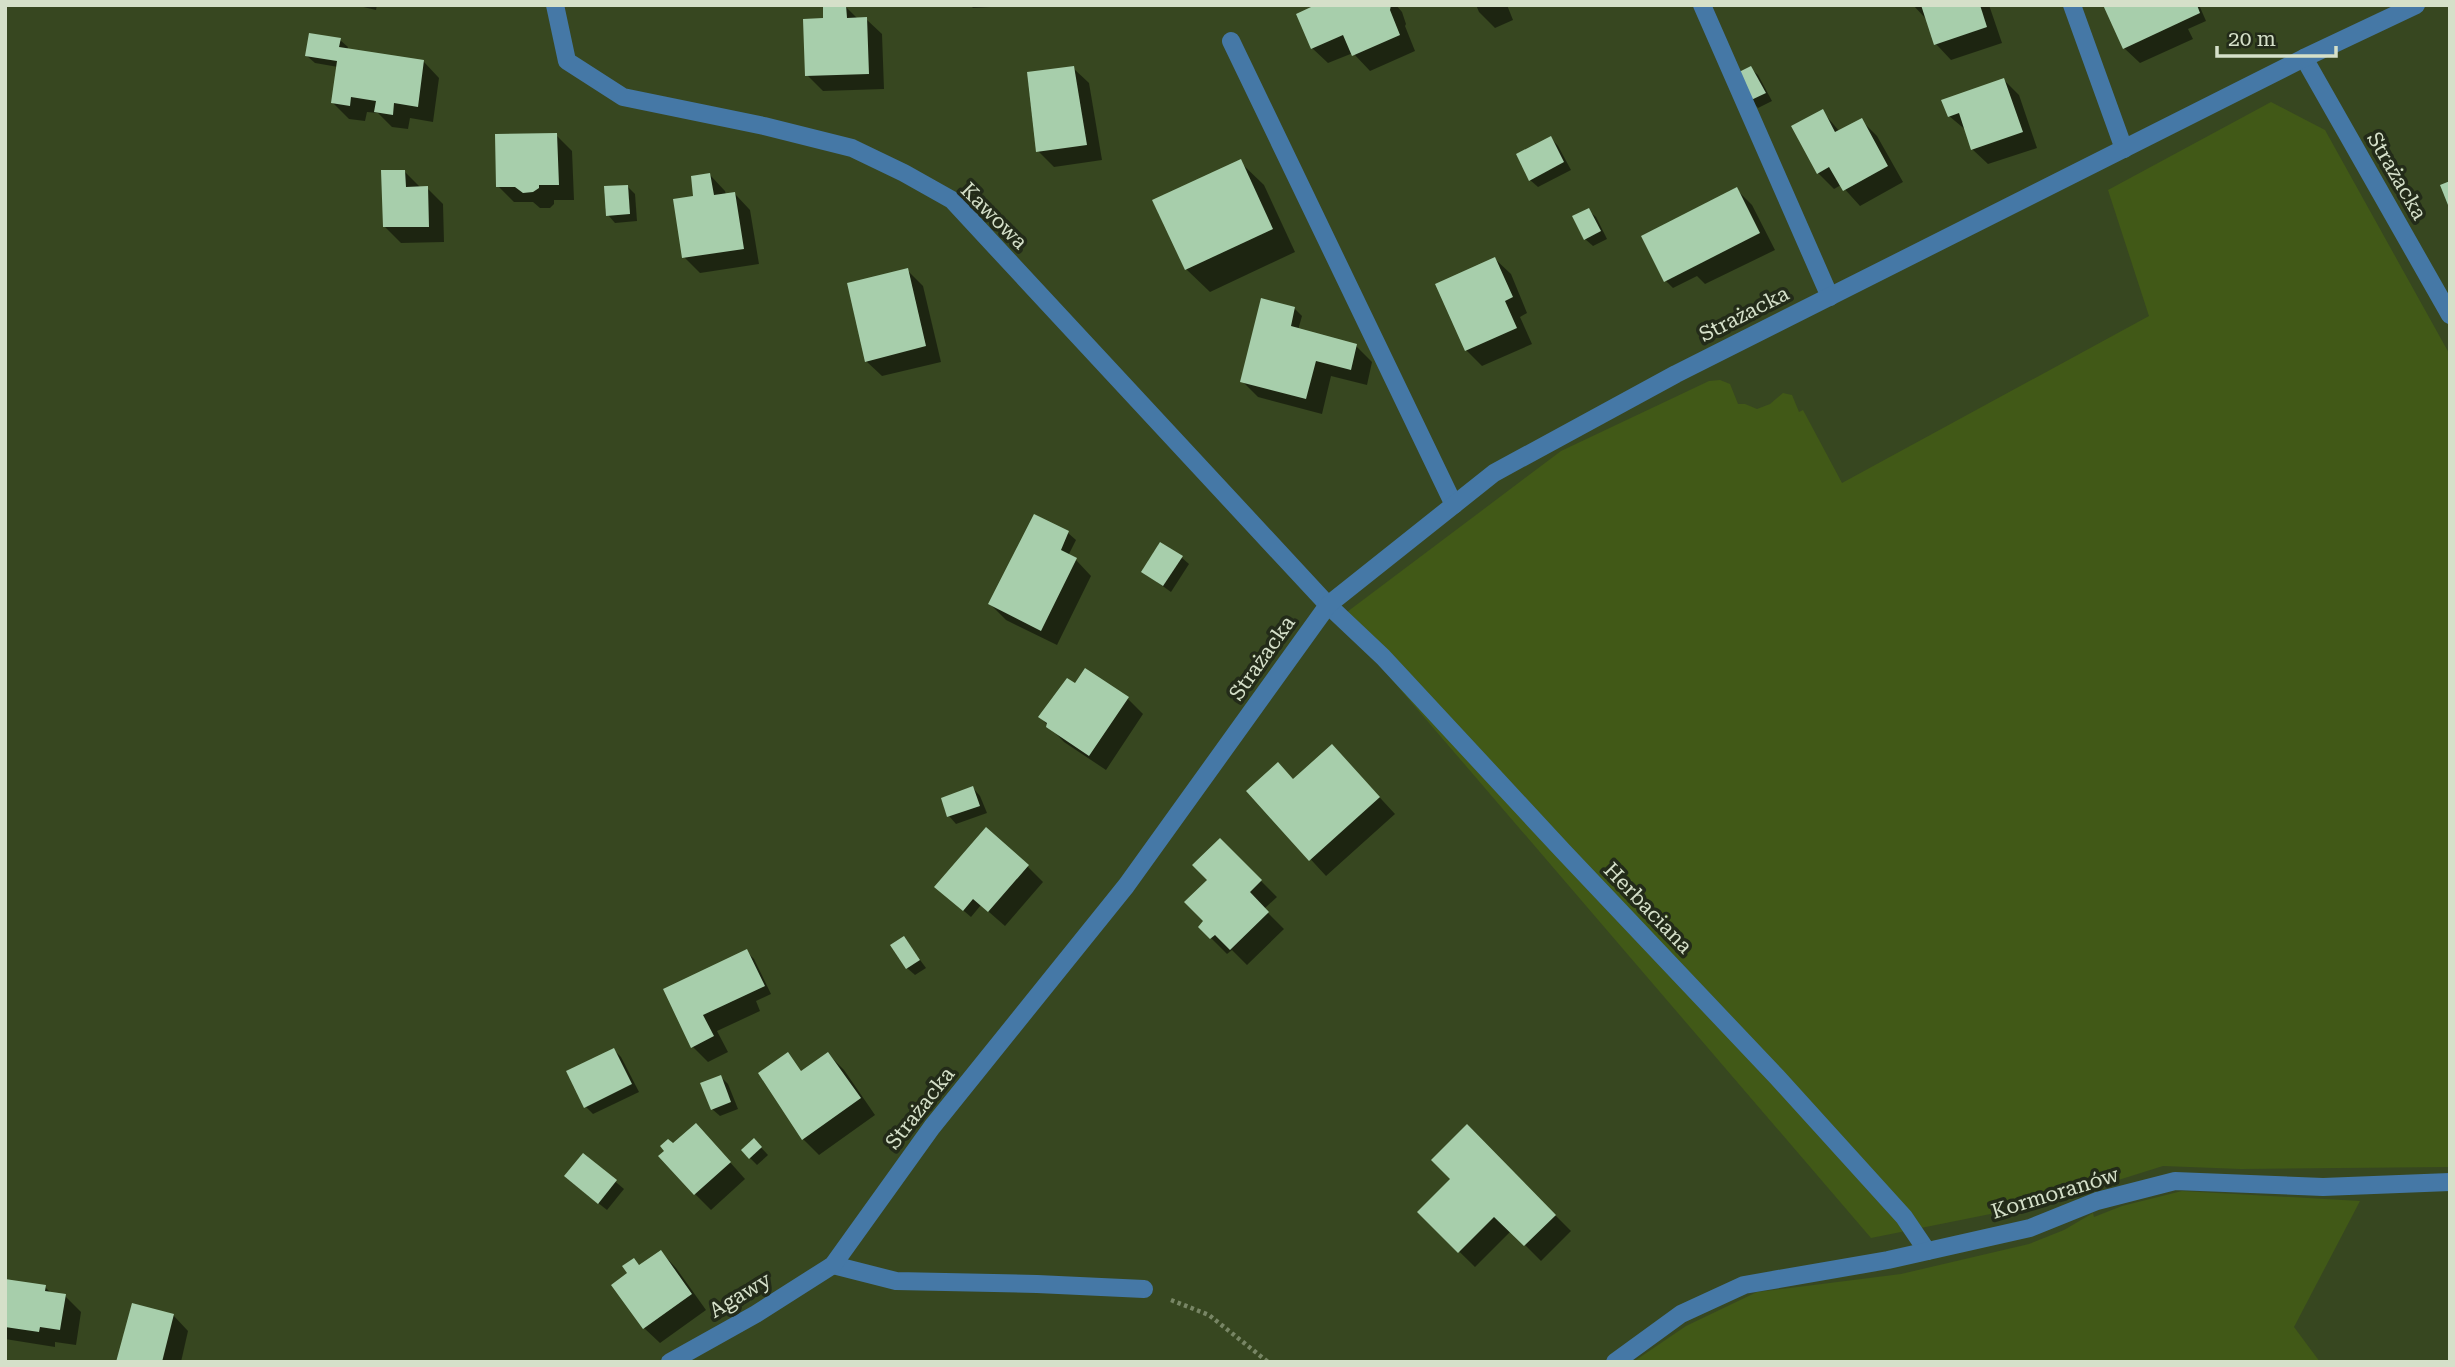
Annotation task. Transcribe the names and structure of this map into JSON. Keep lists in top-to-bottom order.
{
  "streets": {
    "street": [
      "Strażacka",
      "Kawowa",
      "Herbaciana",
      "Kormoranów",
      "Agawy"
    ]
  },
  "crossings": [
    ["Strażacka", "Kawowa"],
    ["Strażacka", "Herbaciana"],
    ["Strażacka", "Agawy"],
    ["Kawowa", "Herbaciana"],
    ["Herbaciana", "Kormoranów"]
  ],
  "scale_bar": "20 m"
}
